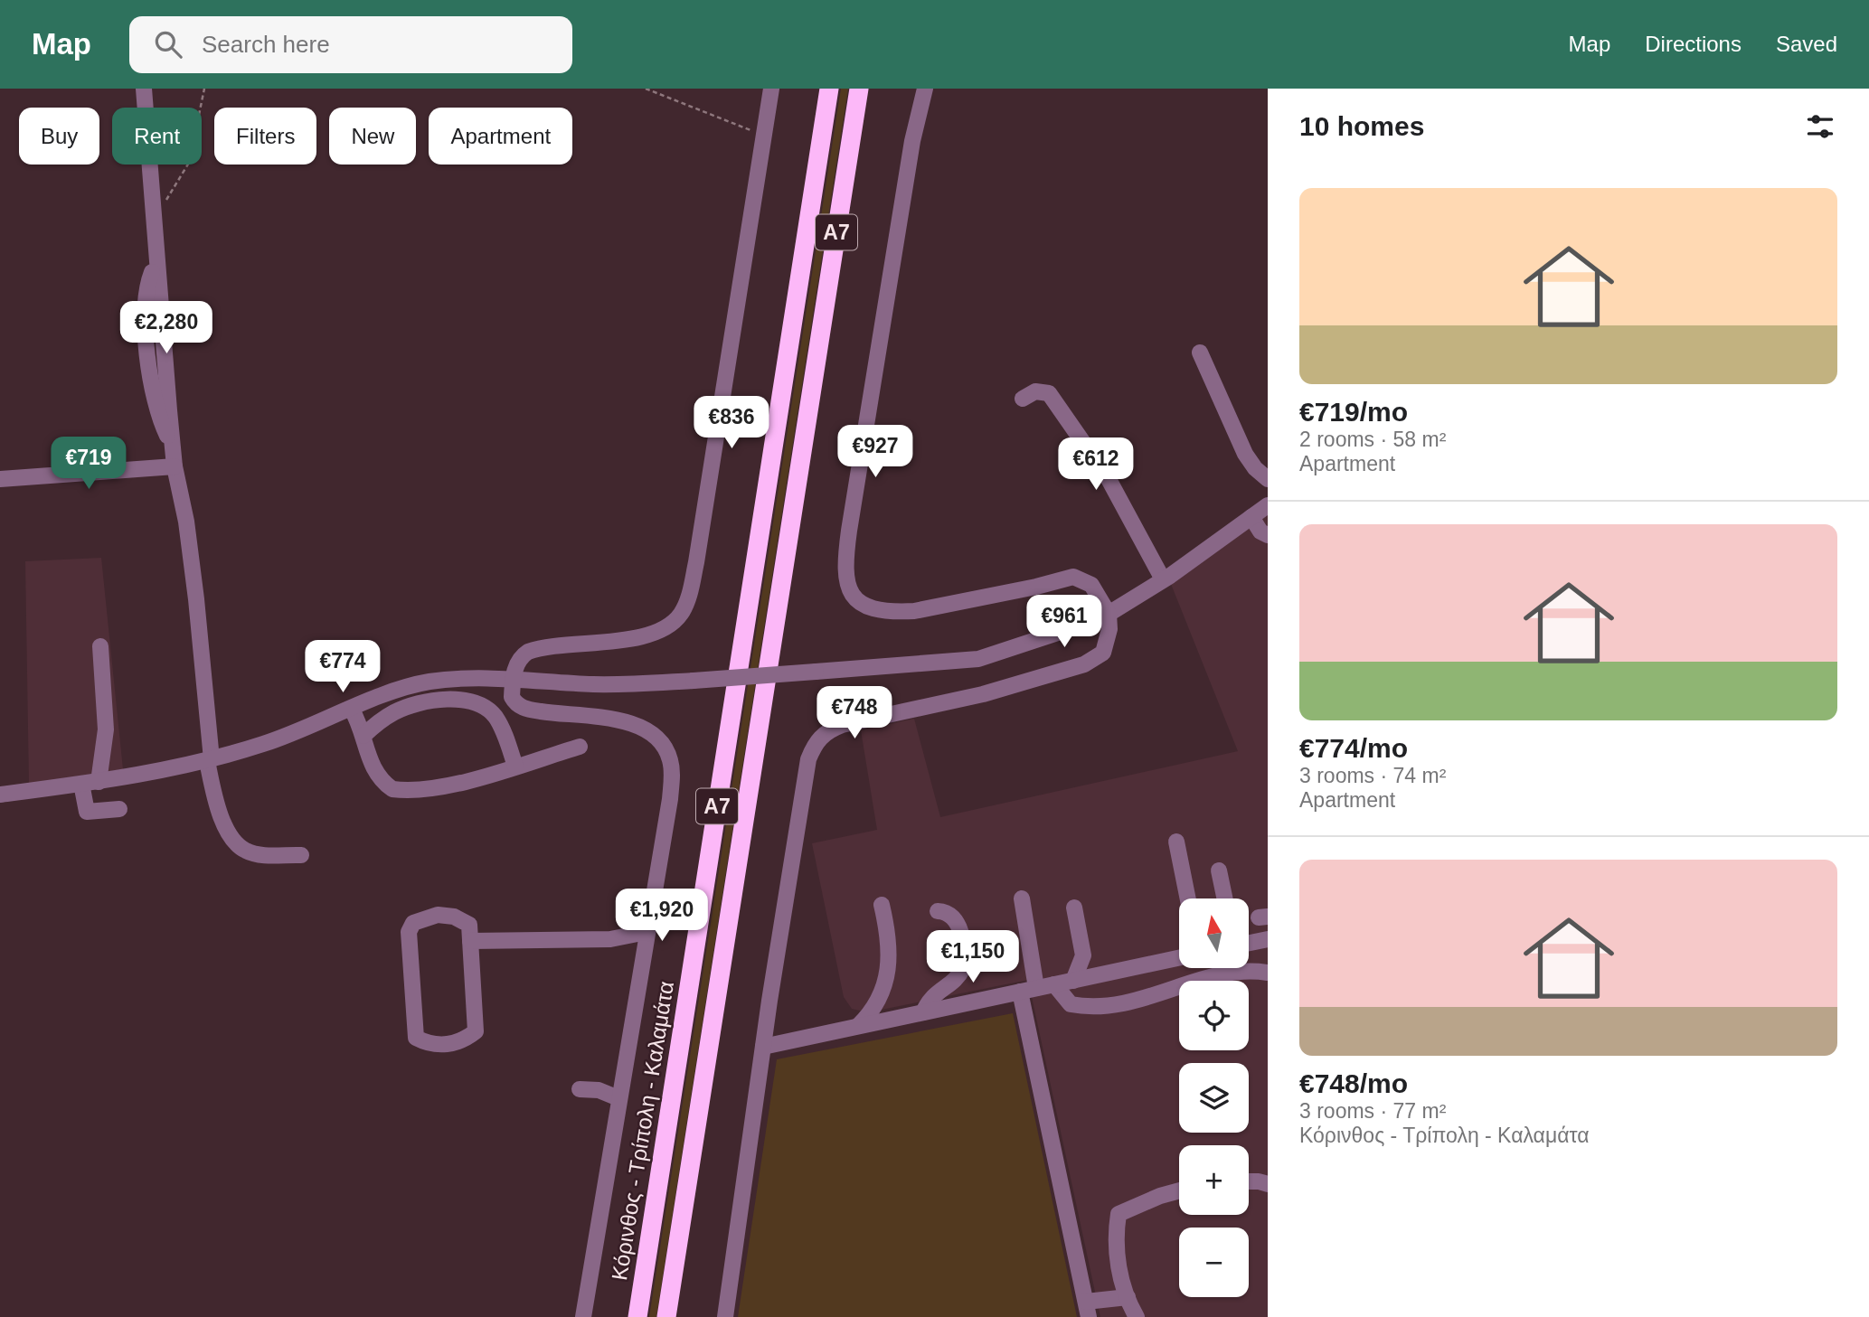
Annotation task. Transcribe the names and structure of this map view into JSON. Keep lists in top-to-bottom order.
{
  "streets": {
    "highway": ["Α7", "Κόρινθος - Τρίπολη - Καλαμάτα"]
  },
  "north": "top",
  "page": {
    "header": "Map",
    "search": "Search here",
    "nav": ["Map", "Directions", "Saved"],
    "heading": "10 homes",
    "chip": [
      "Buy",
      "Rent",
      "Filters",
      "New",
      "Apartment"
    ],
    "list": [
      {
        "name": "€719/mo",
        "note": "2 rooms · 58 m² · Apartment"
      },
      {
        "name": "€774/mo",
        "note": "3 rooms · 74 m² · Apartment"
      },
      {
        "name": "€748/mo",
        "note": "3 rooms · 77 m² · Κόρινθος - Τρίπολη - Καλαμάτα"
      }
    ],
    "price": [
      "€2,280",
      "€836",
      "€927",
      "€719",
      "€612",
      "€961",
      "€774",
      "€748",
      "€1,920",
      "€1,150"
    ],
    "map_buttons": ["+", "−"]
  }
}
